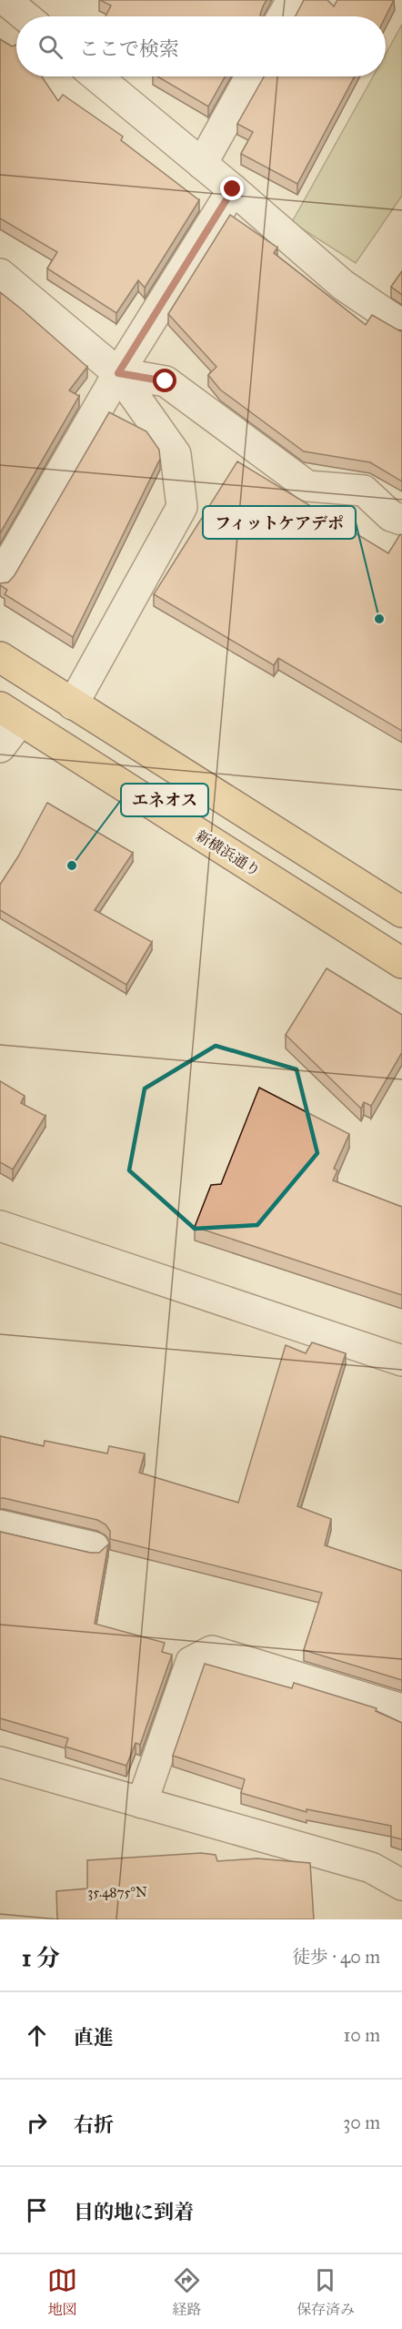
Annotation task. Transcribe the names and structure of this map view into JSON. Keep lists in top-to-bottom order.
{
  "streets": {
    "main road": ["新横浜通り"]
  },
  "places": ["フィットケアデポ", "エネオス"],
  "page": {
    "search": "ここで検索",
    "heading": ["1 分", "徒歩 · 40 m"],
    "list": [
      ["直進", "10 m"],
      ["右折", "30 m"],
      "目的地に到着"
    ],
    "nav": ["地図", "経路", "保存済み"]
  },
  "coordinates": ["35.4875°N"]
}
